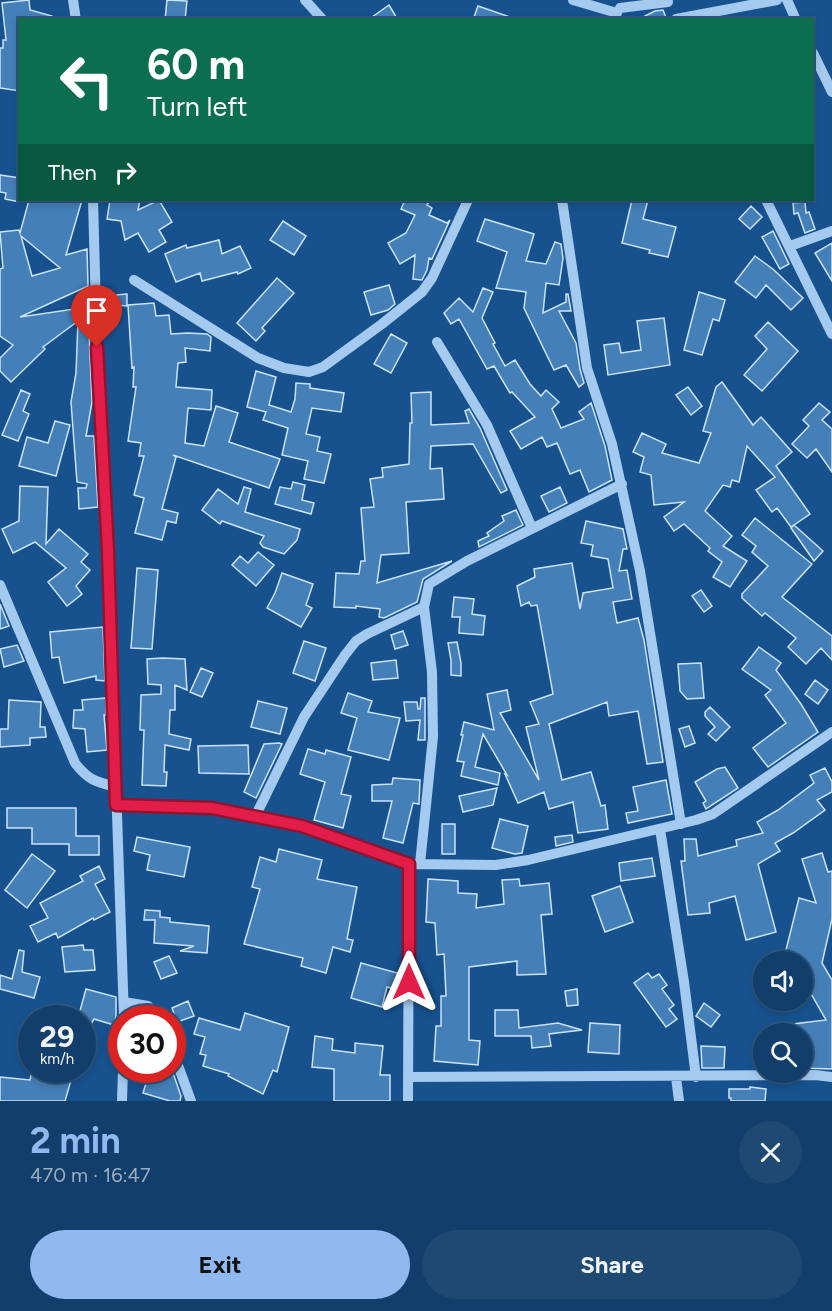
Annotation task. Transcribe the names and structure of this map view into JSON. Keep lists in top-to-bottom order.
{
  "page": {
    "turn": ["60 m", "Turn left"],
    "then": "Then",
    "speed": "29 km/h",
    "limit": "30",
    "heading": ["2 min", "470 m · 16:47"],
    "buttons": ["Exit", "Share"]
  }
}
